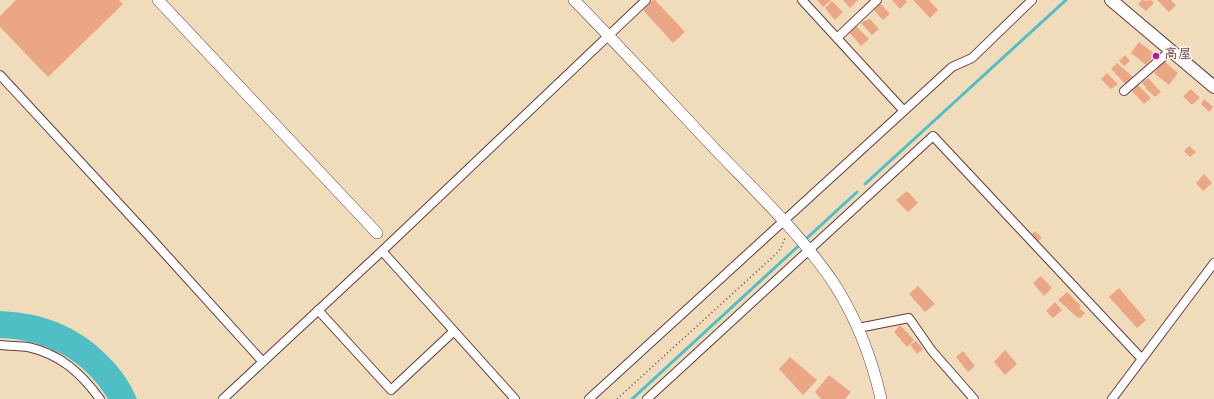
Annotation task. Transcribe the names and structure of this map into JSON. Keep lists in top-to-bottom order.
{
  "places": ["高屋"]
}
